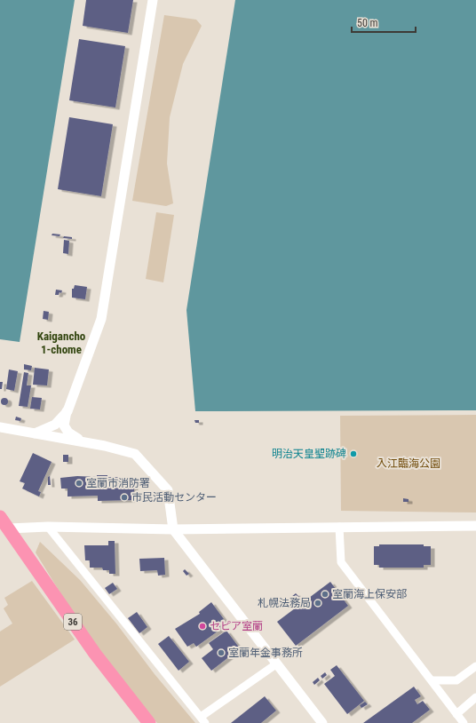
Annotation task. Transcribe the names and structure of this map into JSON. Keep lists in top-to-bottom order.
{
  "streets": {
    "highway": ["36"]
  },
  "districts": ["Kaigancho 1-chome"],
  "parks": ["入江臨海公園"],
  "places": [
    "明治天皇聖跡碑",
    "室蘭市消防署",
    "市民活動センター",
    "室蘭海上保安部",
    "札幌法務局",
    "セピア室蘭",
    "室蘭年金事務所"
  ],
  "scale_bar": "50 m"
}
